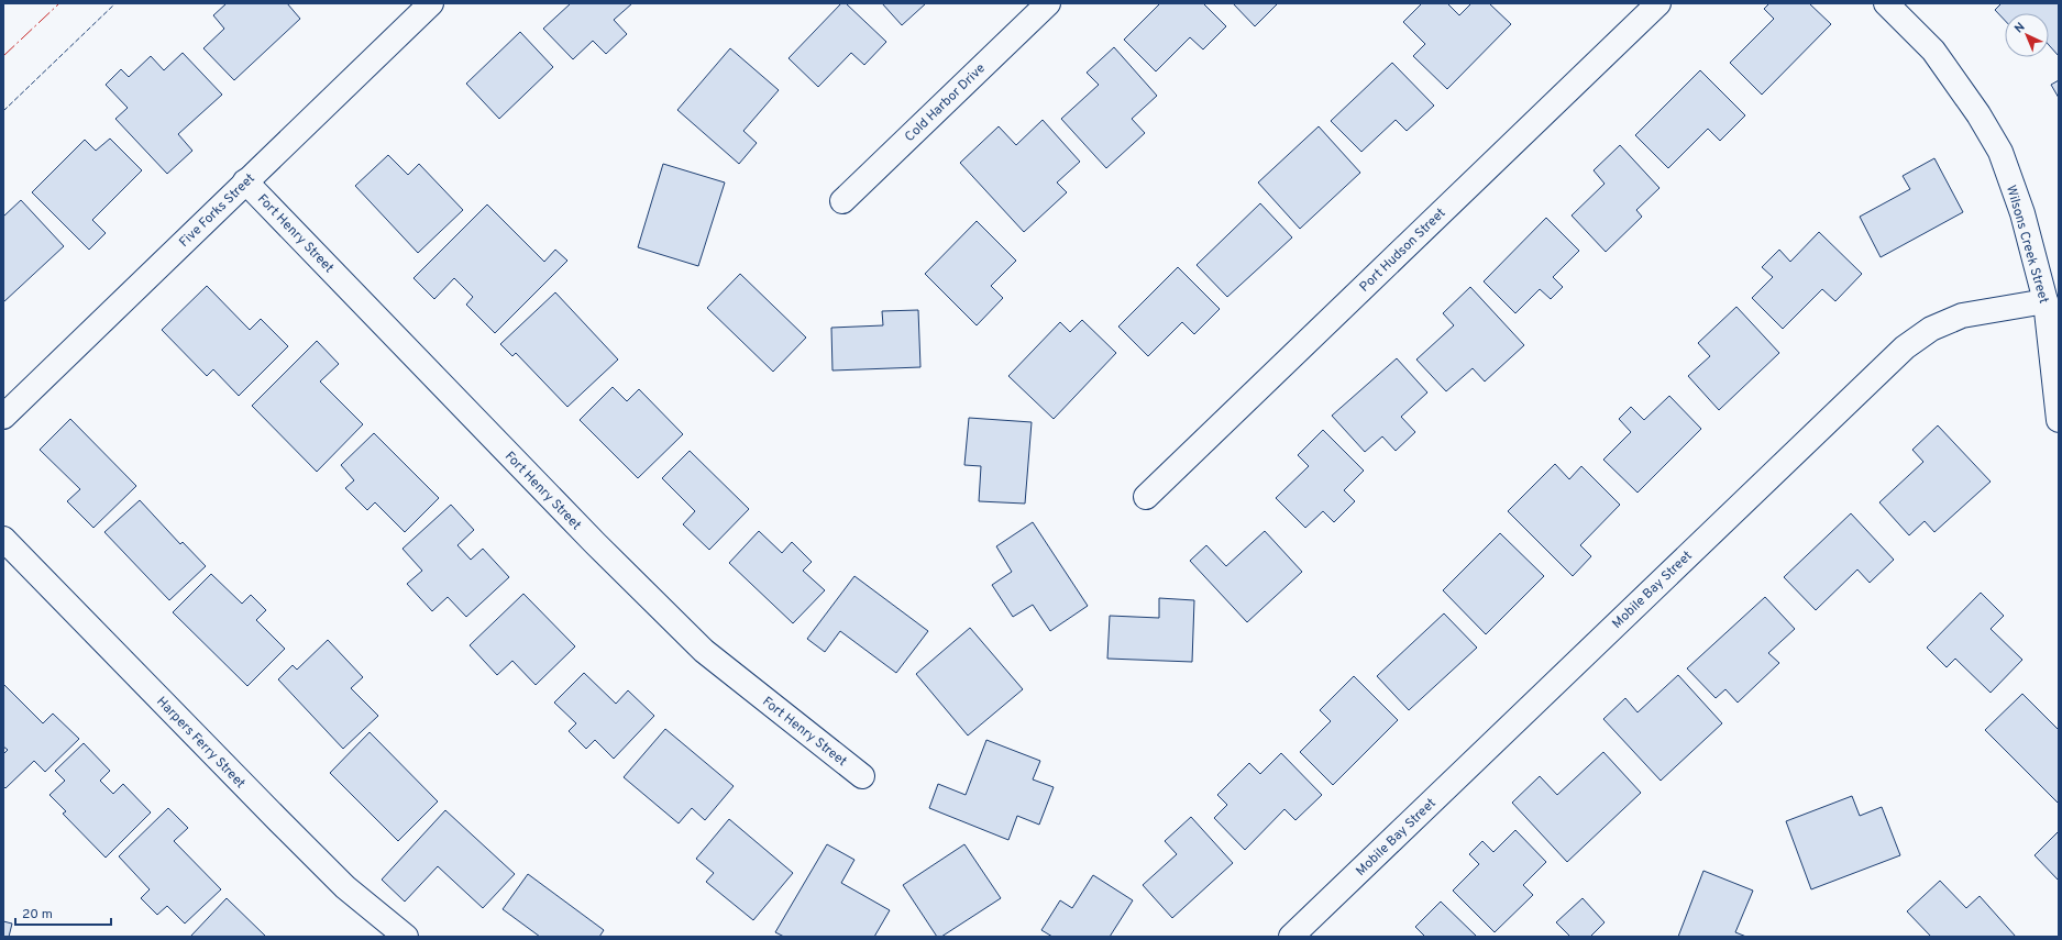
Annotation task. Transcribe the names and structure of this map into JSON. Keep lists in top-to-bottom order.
{
  "streets": {
    "street": [
      "Cold Harbor Drive",
      "Five Forks Street",
      "Fort Henry Street",
      "Wilsons Creek Street",
      "Port Hudson Street",
      "Mobile Bay Street",
      "Harpers Ferry Street"
    ]
  },
  "crossings": [
    ["Five Forks Street", "Fort Henry Street"],
    ["Wilsons Creek Street", "Mobile Bay Street"]
  ],
  "scale_bar": "20 m",
  "north": "top left"
}
